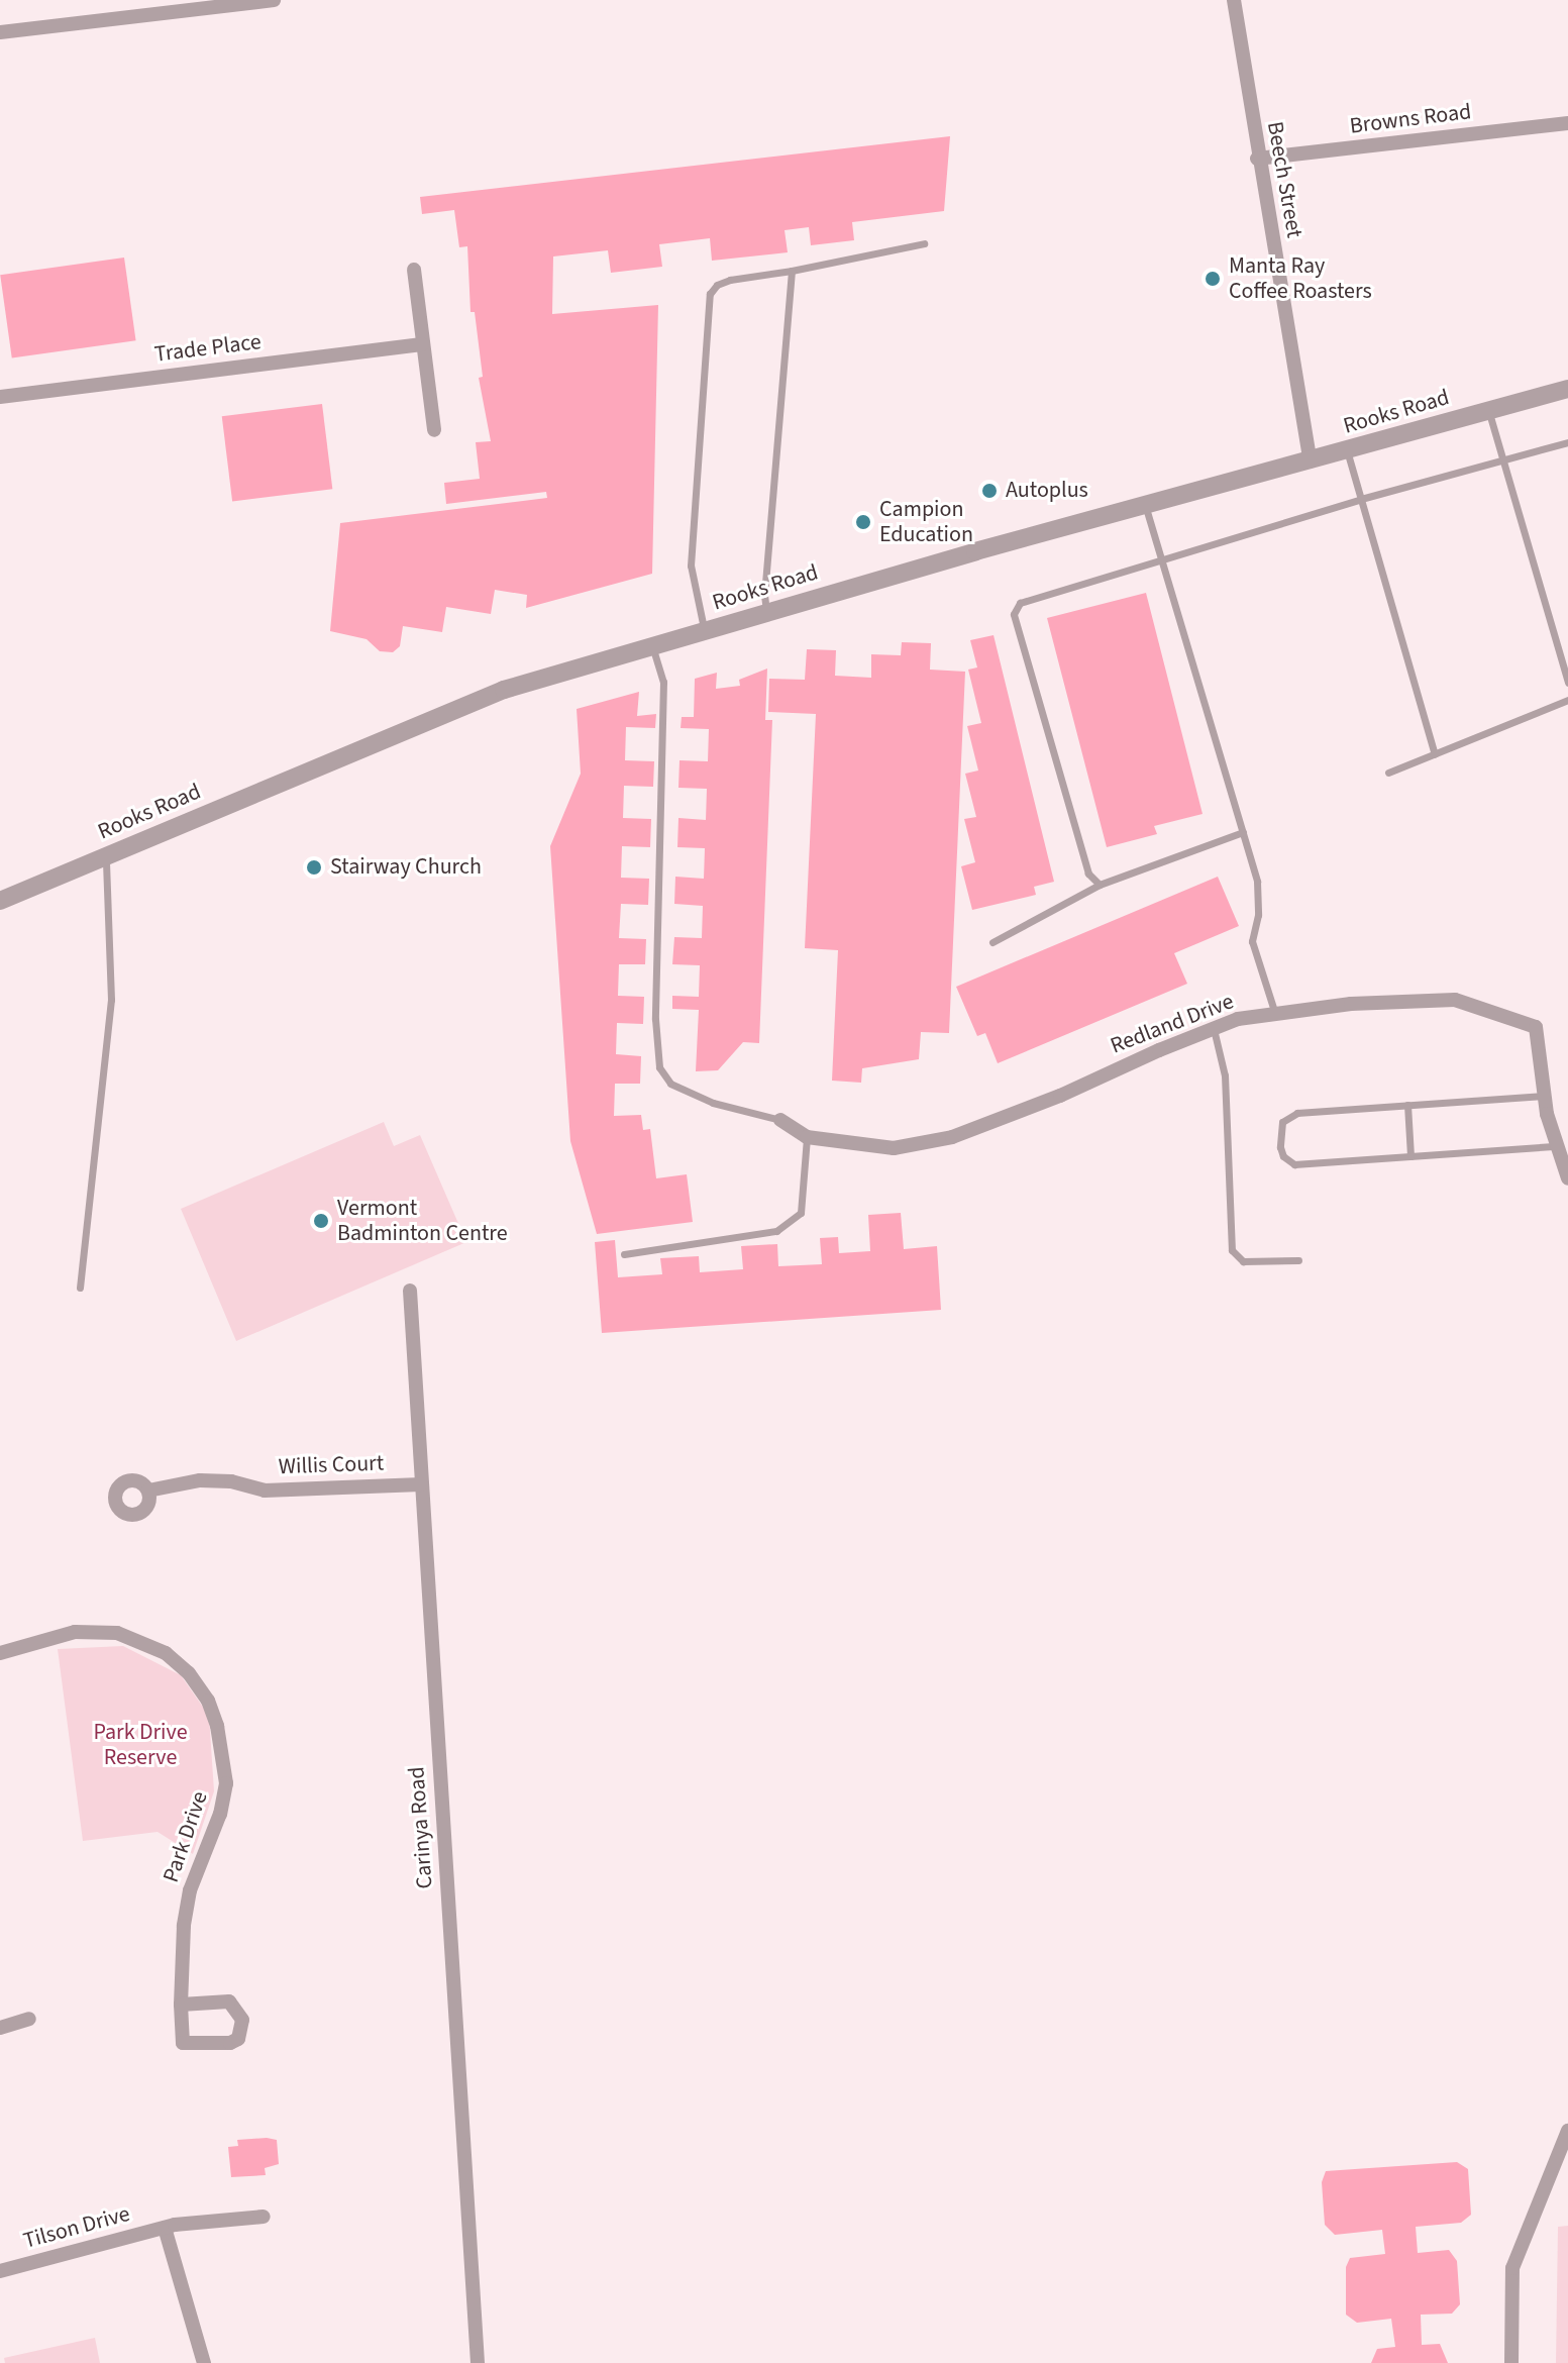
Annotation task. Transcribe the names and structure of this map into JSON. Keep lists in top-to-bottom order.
{
  "streets": {
    "street": [
      "Browns Road",
      "Beech Street",
      "Trade Place",
      "Rooks Road",
      "Redland Drive",
      "Willis Court",
      "Carinya Road",
      "Park Drive",
      "Tilson Drive"
    ]
  },
  "crossings": [
    ["Browns Road", "Beech Street"],
    ["Beech Street", "Rooks Road"],
    ["Willis Court", "Carinya Road"]
  ],
  "parks": ["Park Drive Reserve"],
  "places": [
    "Manta Ray Coffee Roasters",
    "Autoplus",
    "Campion Education",
    "Stairway Church",
    "Vermont Badminton Centre"
  ]
}
